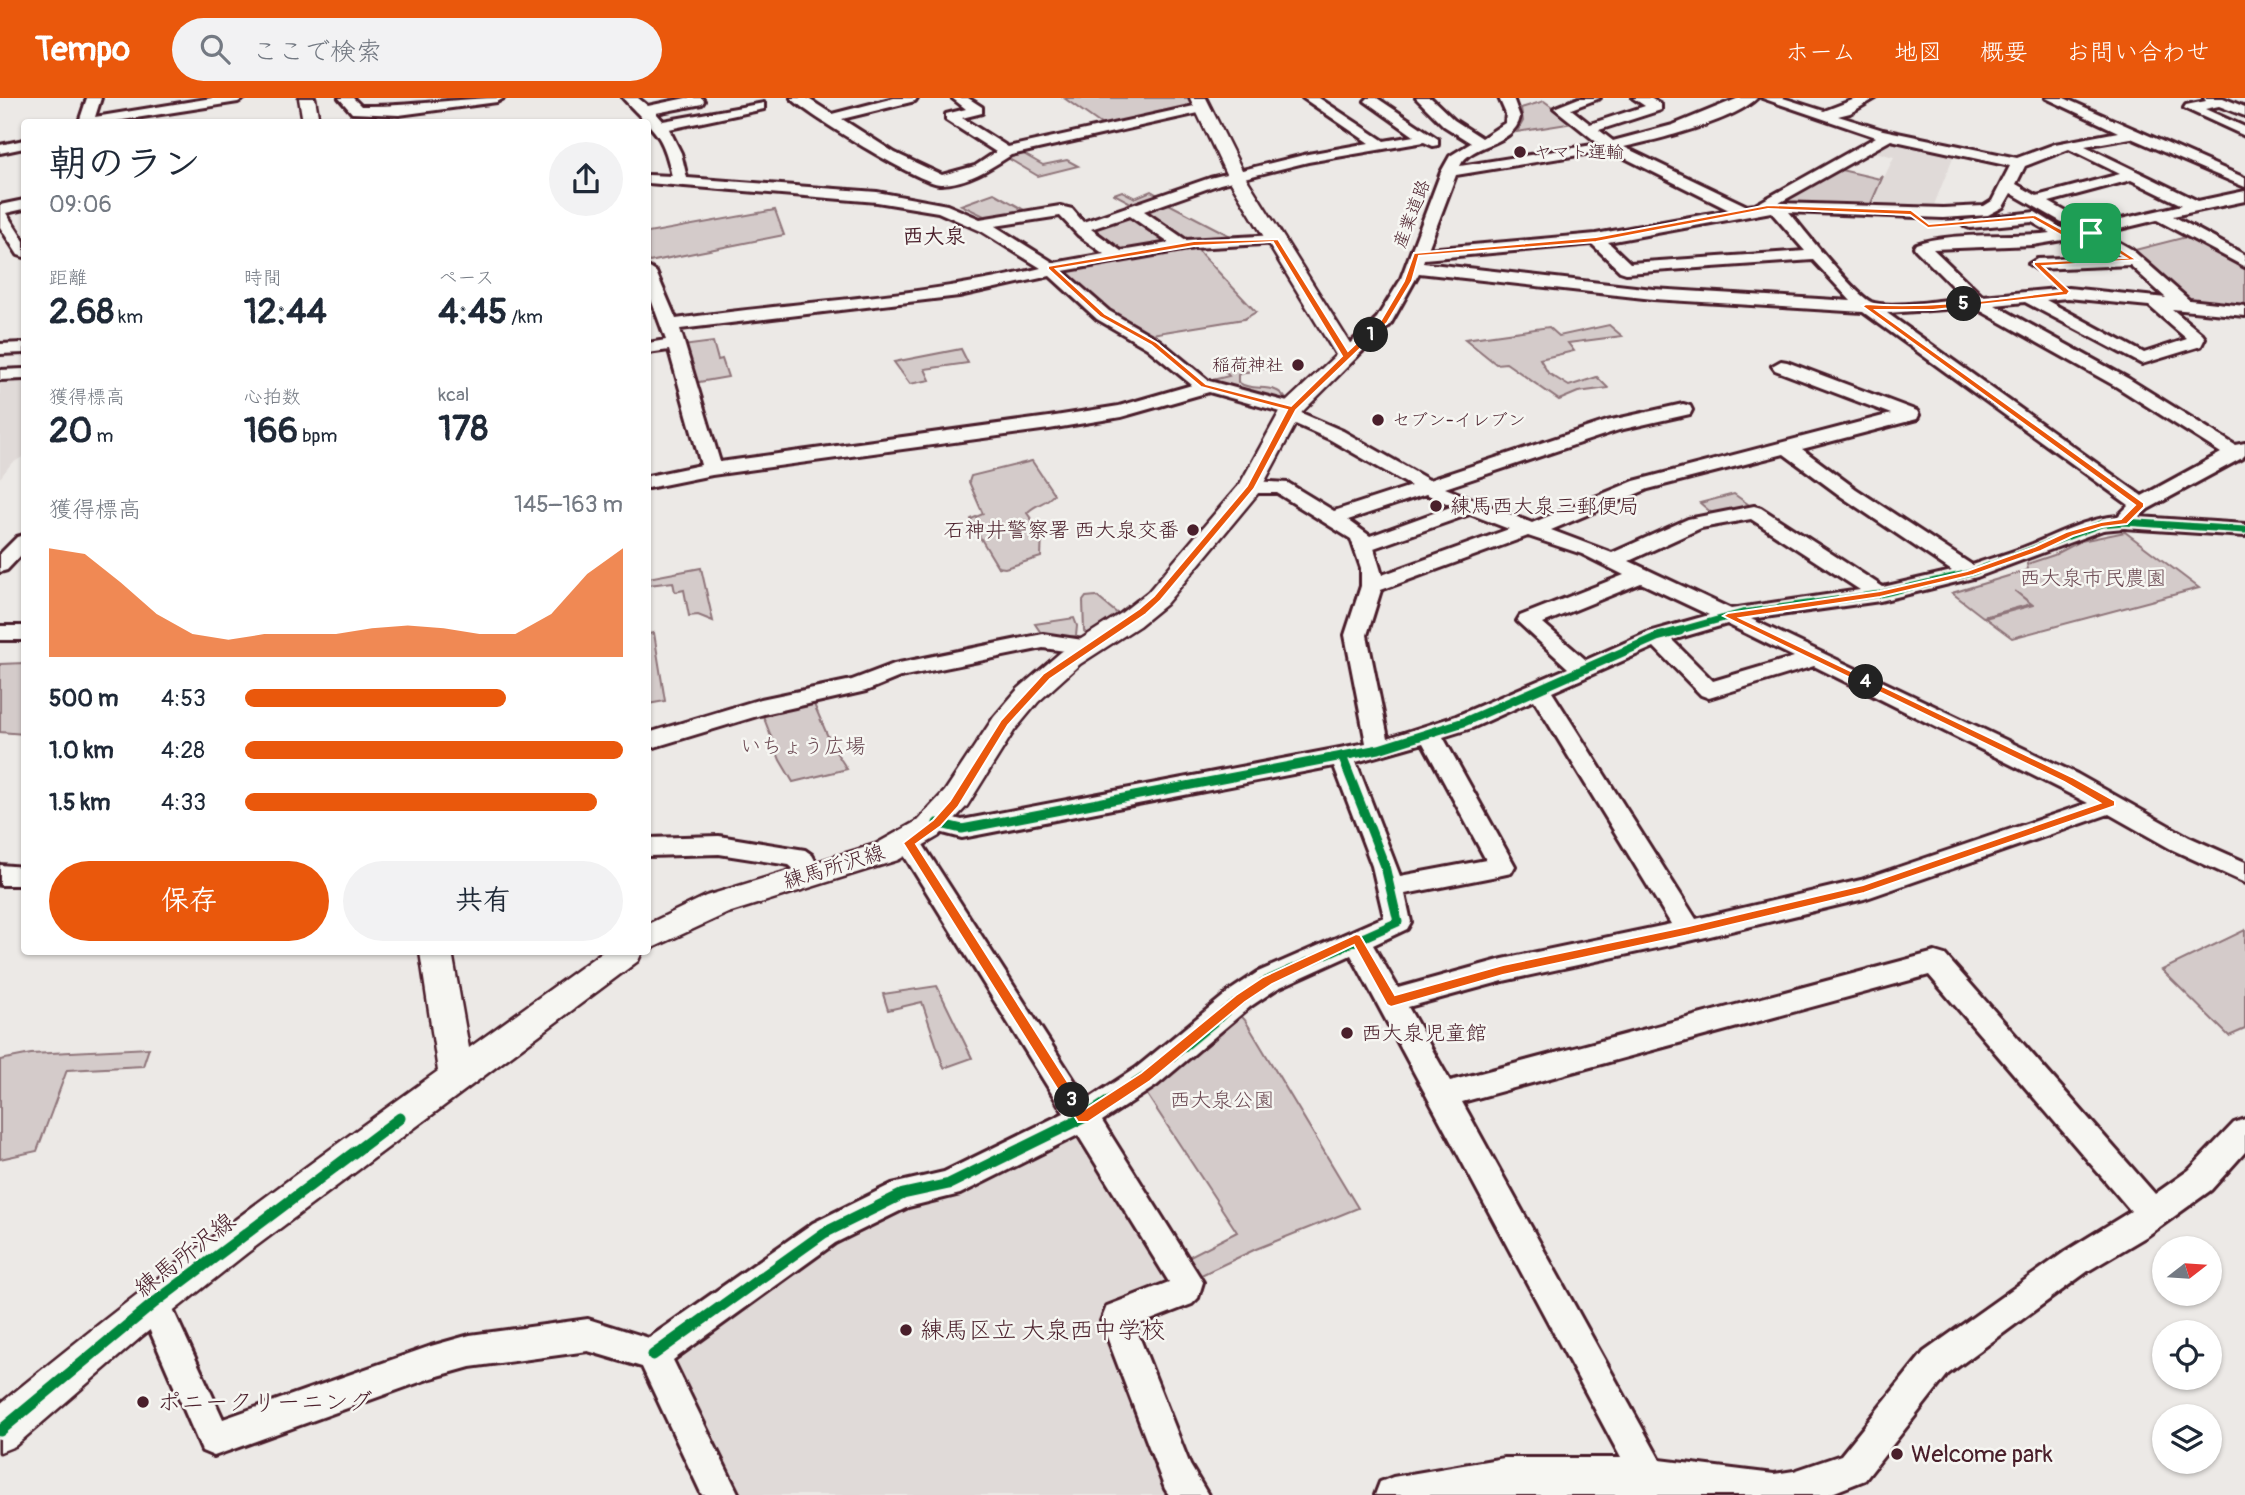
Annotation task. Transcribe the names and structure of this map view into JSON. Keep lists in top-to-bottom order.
{
  "streets": {
    "main road": ["練馬所沢線"],
    "street": ["産業道路"]
  },
  "crossings": [
    ["産業道路", "練馬所沢線"]
  ],
  "districts": ["西大泉"],
  "parks": ["西大泉市民農園", "いちょう広場", "西大泉公園"],
  "places": [
    "ヤマト運輸",
    "稲荷神社",
    "セブン-イレブン",
    "練馬西大泉三郵便局",
    "石神井警察署 西大泉交番",
    "西大泉児童館",
    "練馬区立 大泉西中学校",
    "ポニークリーニング",
    "Welcome park"
  ],
  "north": "right",
  "page": {
    "header": "Tempo",
    "search": "ここで検索",
    "nav": [
      "ホーム",
      "地図",
      "概要",
      "お問い合わせ"
    ],
    "heading": ["朝のラン", "09:06"],
    "stats": [
      ["距離", "2.68 km"],
      ["時間", "12:44"],
      ["ペース", "4:45 /km"],
      ["獲得標高", "20 m"],
      ["心拍数", "166 bpm"],
      ["kcal", "178"]
    ],
    "pins": [
      "5",
      "1",
      "4",
      "3"
    ],
    "chart": ["獲得標高", "145–163 m"],
    "list": [
      {
        "name": "500 m",
        "note": "4:53"
      },
      {
        "name": "1.0 km",
        "note": "4:28"
      },
      {
        "name": "1.5 km",
        "note": "4:33"
      }
    ],
    "buttons": ["保存", "共有"]
  }
}
